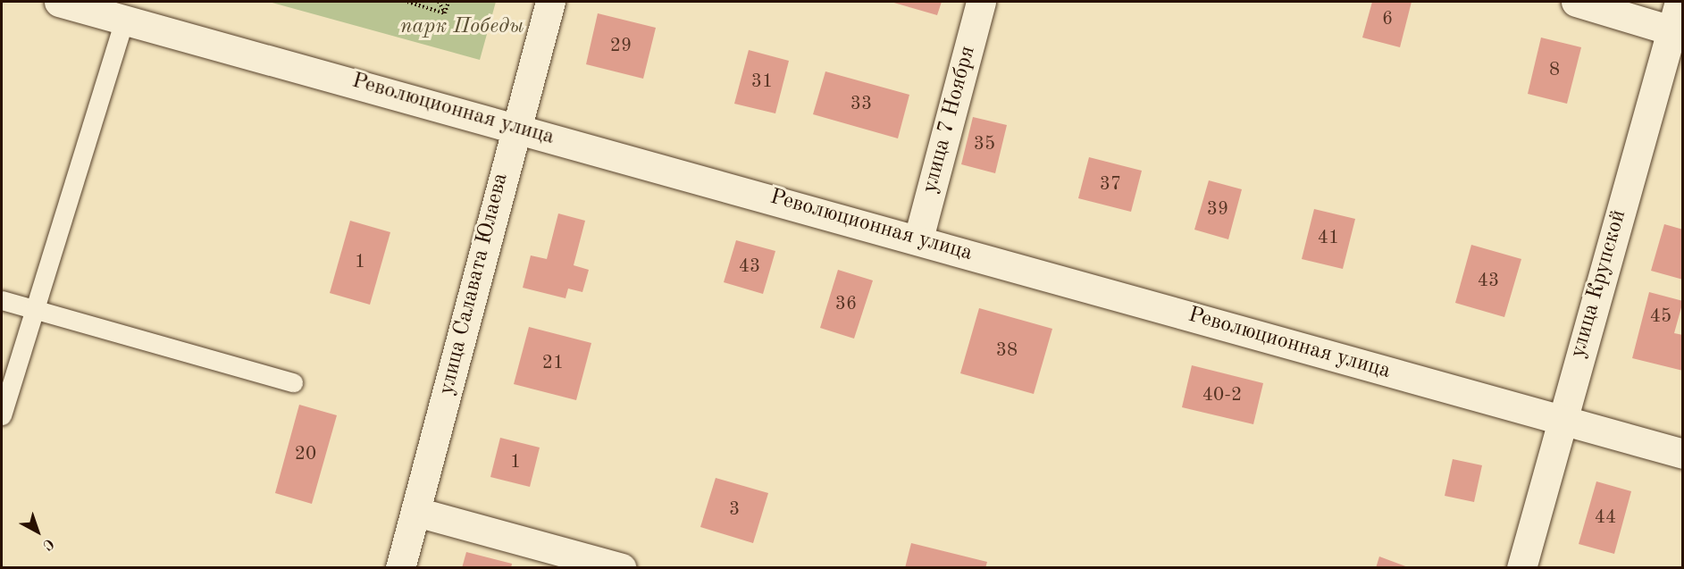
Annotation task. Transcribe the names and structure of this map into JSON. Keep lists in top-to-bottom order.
{
  "streets": {
    "street": [
      "Революционная улица",
      "улица 7 Ноября",
      "улица Салавата Юлаева",
      "улица Крупской"
    ]
  },
  "crossings": [
    ["Революционная улица", "улица 7 Ноября"],
    ["Революционная улица", "улица Салавата Юлаева"],
    ["Революционная улица", "улица Крупской"]
  ],
  "parks": ["парк Победы"],
  "house_numbers": [
    "6",
    "29",
    "8",
    "31",
    "33",
    "35",
    "37",
    "39",
    "41",
    "1",
    "43",
    "43",
    "36",
    "45",
    "38",
    "21",
    "40-2",
    "20",
    "1",
    "3",
    "44"
  ],
  "north": "bottom right"
}
